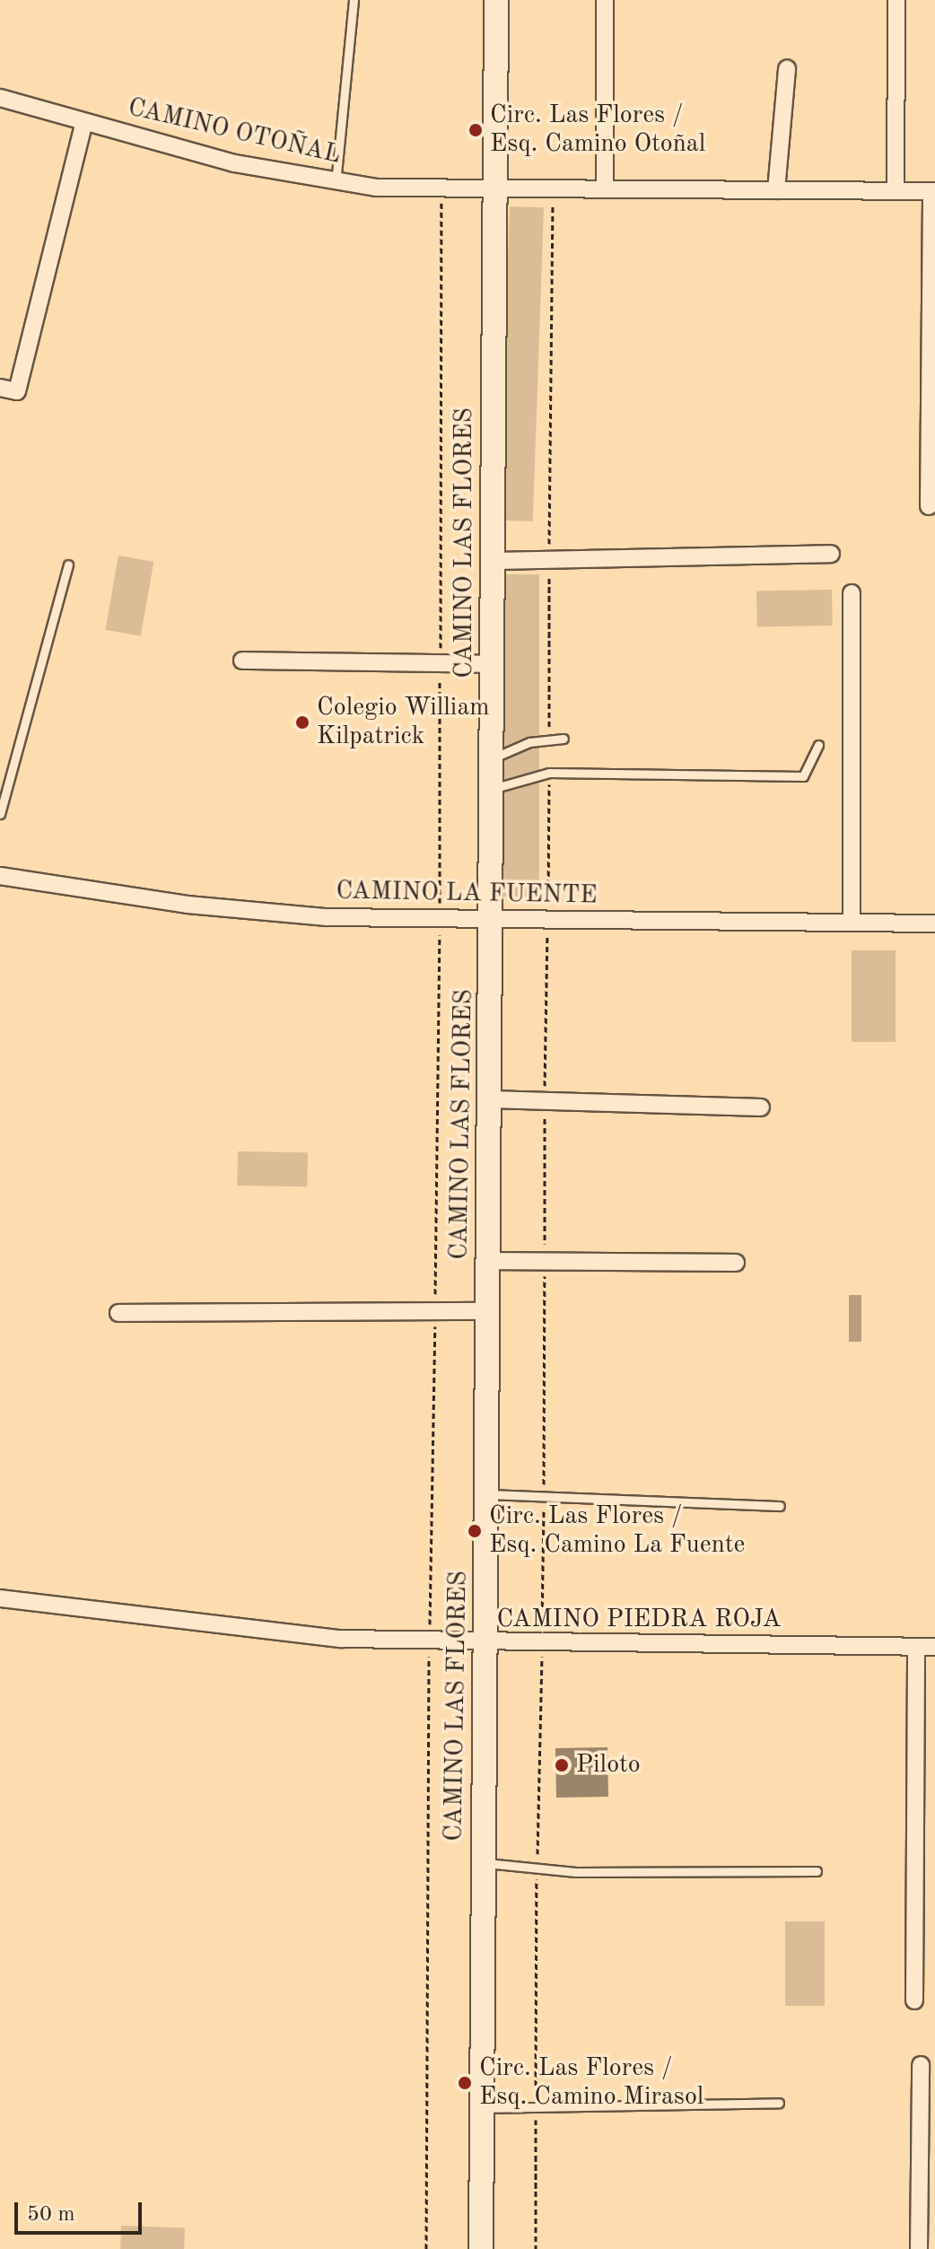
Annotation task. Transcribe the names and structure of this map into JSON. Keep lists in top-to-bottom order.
{
  "streets": {
    "street": [
      "CAMINO OTOÑAL",
      "CAMINO LAS FLORES",
      "CAMINO LA FUENTE",
      "CAMINO PIEDRA ROJA"
    ]
  },
  "crossings": [
    ["CAMINO OTOÑAL", "CAMINO LAS FLORES"],
    ["CAMINO LAS FLORES", "CAMINO LA FUENTE"],
    ["CAMINO LAS FLORES", "CAMINO PIEDRA ROJA"]
  ],
  "places": [
    "Circ. Las Flores / Esq. Camino Otoñal",
    "Colegio William Kilpatrick",
    "Circ. Las Flores / Esq. Camino La Fuente",
    "Piloto",
    "Circ. Las Flores / Esq. Camino Mirasol"
  ],
  "scale_bar": "50 m"
}
